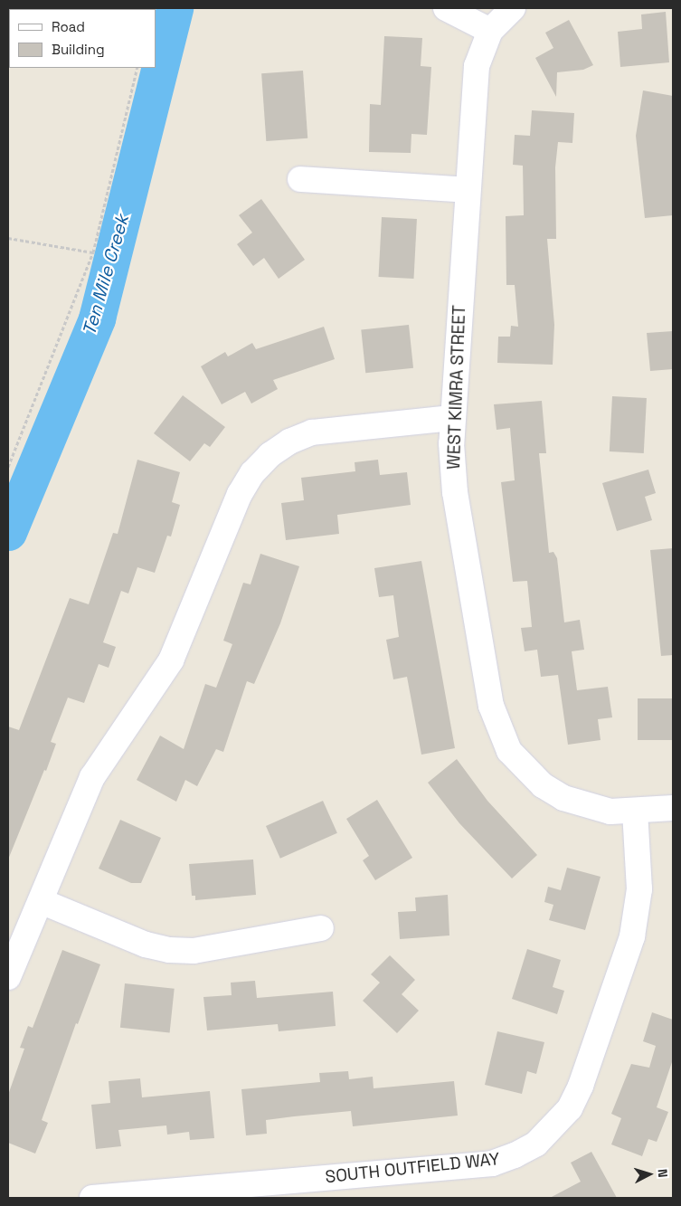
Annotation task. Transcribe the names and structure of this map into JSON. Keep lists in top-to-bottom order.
{
  "streets": {
    "street": ["WEST KIMRA STREET", "SOUTH OUTFIELD WAY"]
  },
  "crossings": [
    ["WEST KIMRA STREET", "SOUTH OUTFIELD WAY"]
  ],
  "water": ["Ten Mile Creek"],
  "legend": ["Road", "Building"],
  "north": "right"
}
